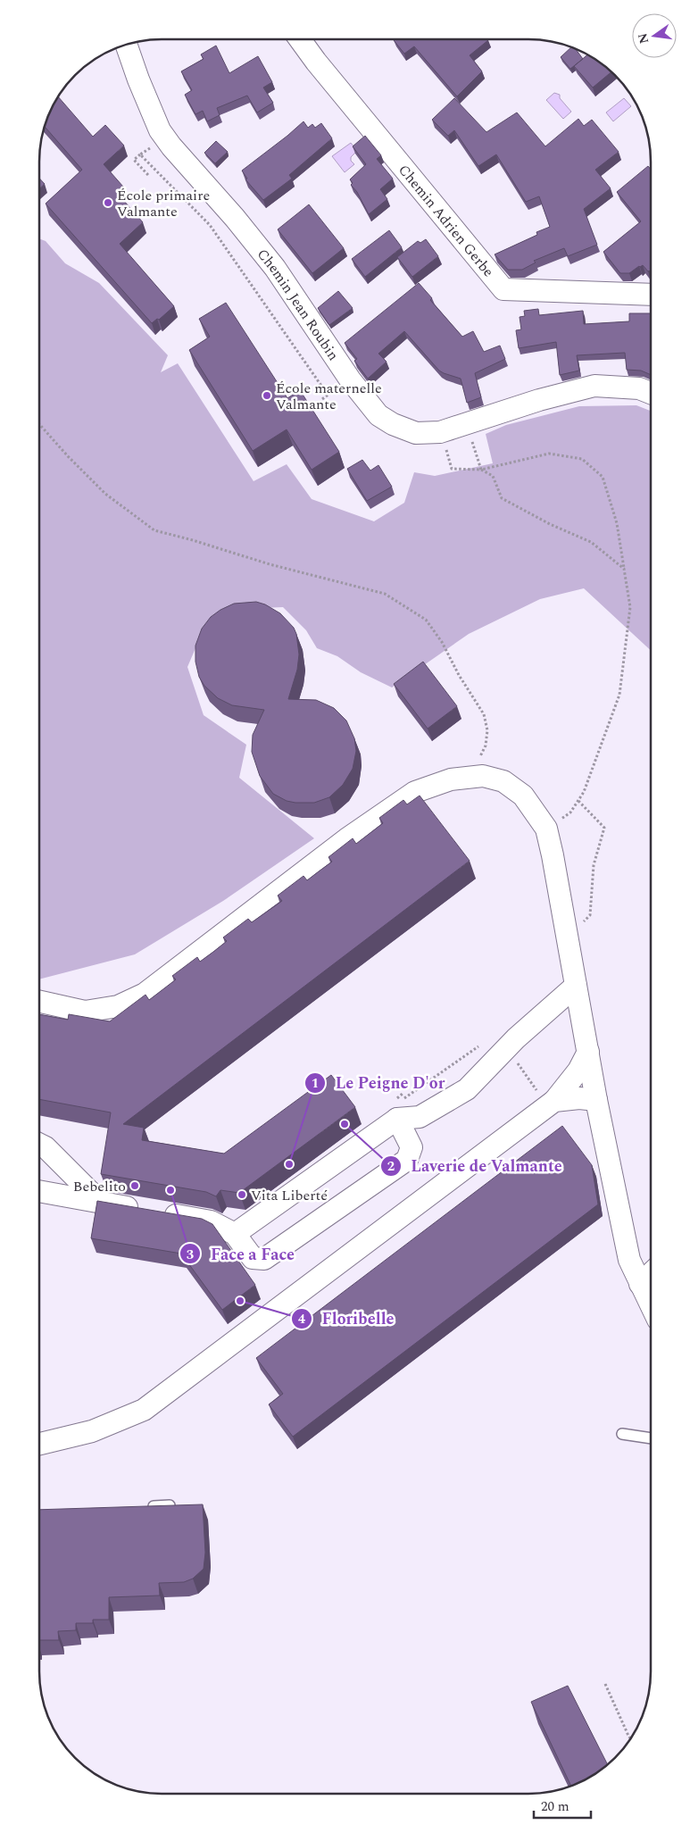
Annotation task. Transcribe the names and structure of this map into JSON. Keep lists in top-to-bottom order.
{
  "streets": {
    "street": ["Chemin Adrien Gerbe", "Chemin Jean Roubin"]
  },
  "places": [
    "École primaire Valmante",
    "École maternelle Valmante",
    "Laverie de Valmante",
    "Le Peigne D'or",
    "Bebelito",
    "Face a Face",
    "Vita Liberté",
    "Floribelle"
  ],
  "scale_bar": "20 m",
  "north": "left"
}
